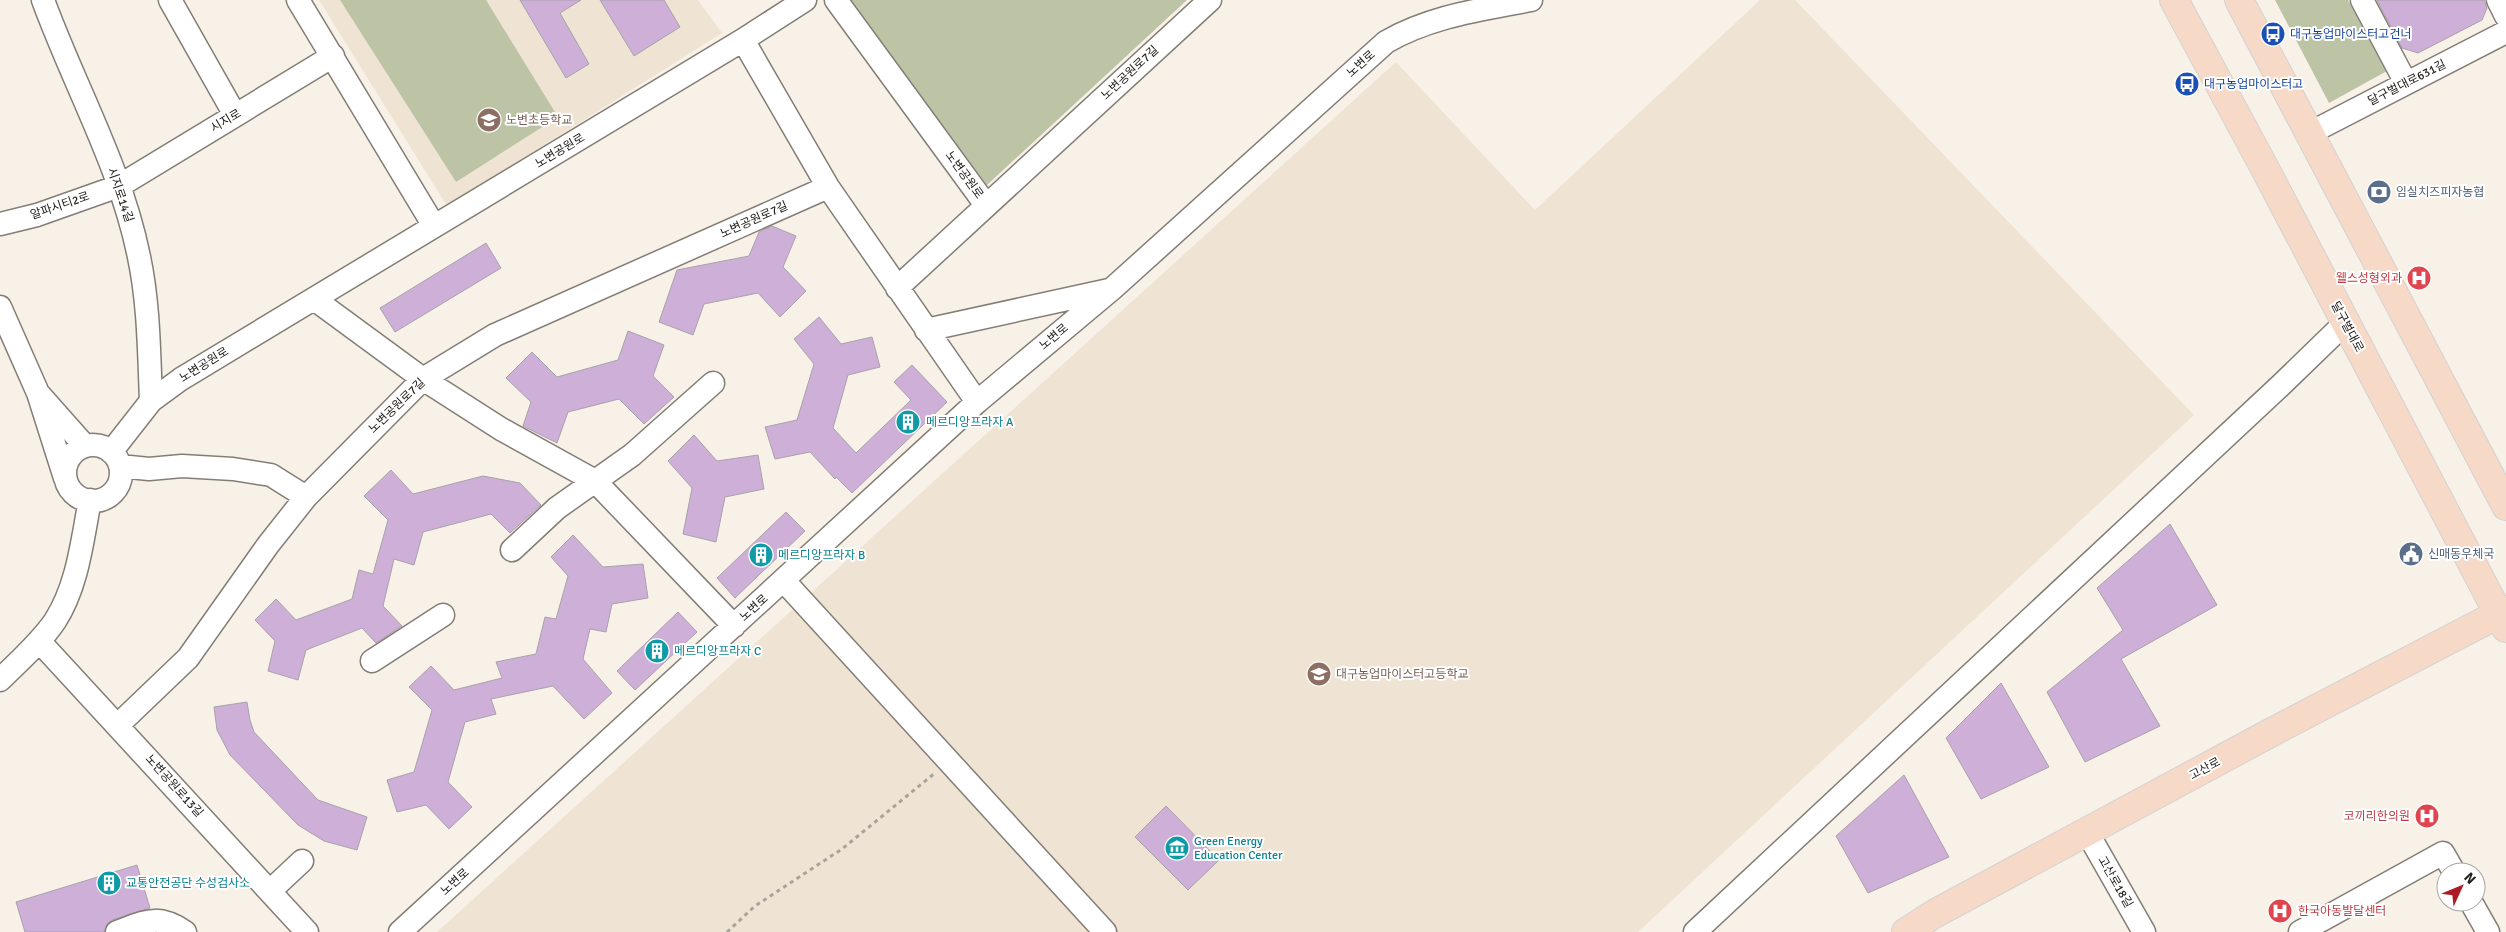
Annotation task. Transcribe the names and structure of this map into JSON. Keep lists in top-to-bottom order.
{
  "streets": {
    "main road": ["달구벌대로", "고산로"],
    "street": [
      "노변로",
      "노변공원로7길",
      "달구벌대로631길",
      "시지로",
      "노변공원로",
      "시지로14길",
      "알파시티2로",
      "노변공원로13길",
      "고산로18길"
    ]
  },
  "crossings": [
    ["노변공원로7길", "노변공원로"],
    ["노변공원로7길", "노변공원로13길"],
    ["시지로", "시지로14길"],
    ["시지로", "알파시티2로"],
    ["노변공원로", "시지로14길"],
    ["시지로14길", "알파시티2로"],
    ["달구벌대로", "고산로"],
    ["고산로", "고산로18길"]
  ],
  "places": {
    "bus stop": ["대구농업마이스터고건너", "대구농업마이스터고"],
    "school or university": ["노변초등학교", "대구농업마이스터고등학교"],
    "bank": ["임실치즈피자농협"],
    "hospital": ["웰스성형외과", "코끼리한의원", "한국아동발달센터"],
    "building": [
      "메르디앙프라자 A",
      "메르디앙프라자 B",
      "메르디앙프라자 C",
      "교통안전공단 수성검사소"
    ],
    "public building": ["신매동우체국"],
    "museum": ["Green Energy Education Center"]
  },
  "north": "top right"
}
